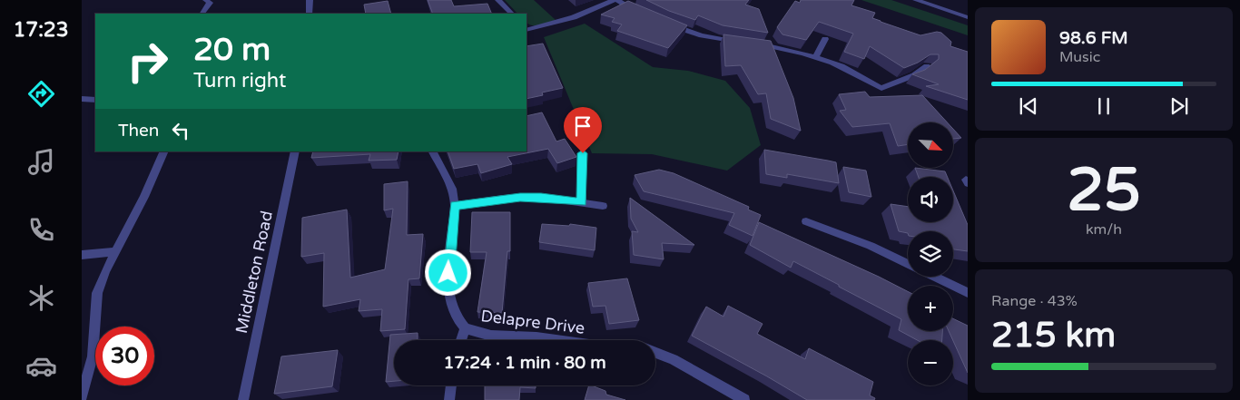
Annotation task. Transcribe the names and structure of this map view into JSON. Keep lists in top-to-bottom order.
{
  "streets": {
    "street": ["Middleton Road", "Delapre Drive"]
  },
  "north": "bottom right",
  "page": {
    "tabs": "17:23",
    "turn": ["20 m", "Turn right"],
    "song": ["98.6 FM", "Music"],
    "then": "Then",
    "map_buttons": ["+", "−"],
    "tile": [
      ["25", "km/h"],
      ["Range · 43%", "215 km"]
    ],
    "limit": "30",
    "trip": "17:24 · 1 min · 80 m"
  }
}
